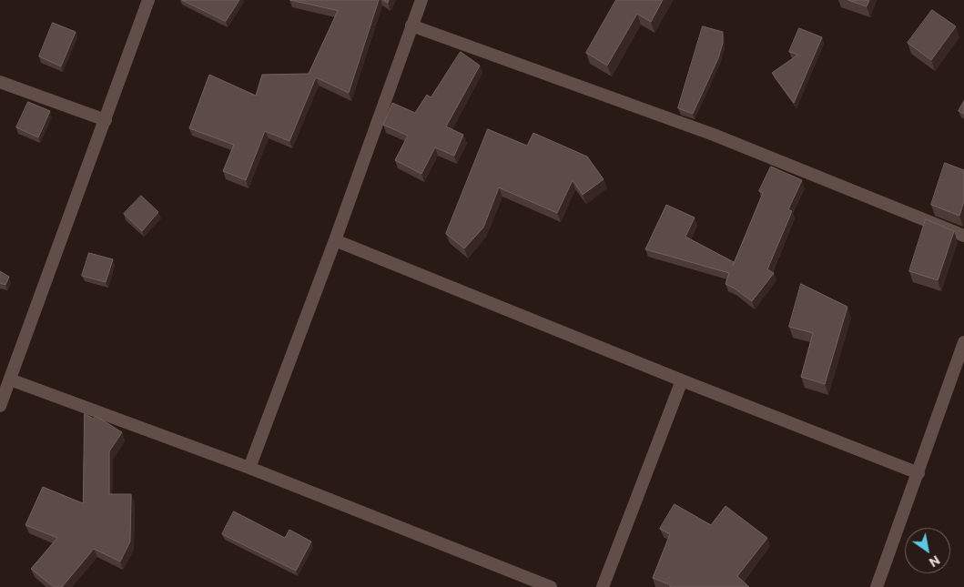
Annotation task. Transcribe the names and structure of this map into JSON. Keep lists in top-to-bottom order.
{
  "north": "bottom right"
}
